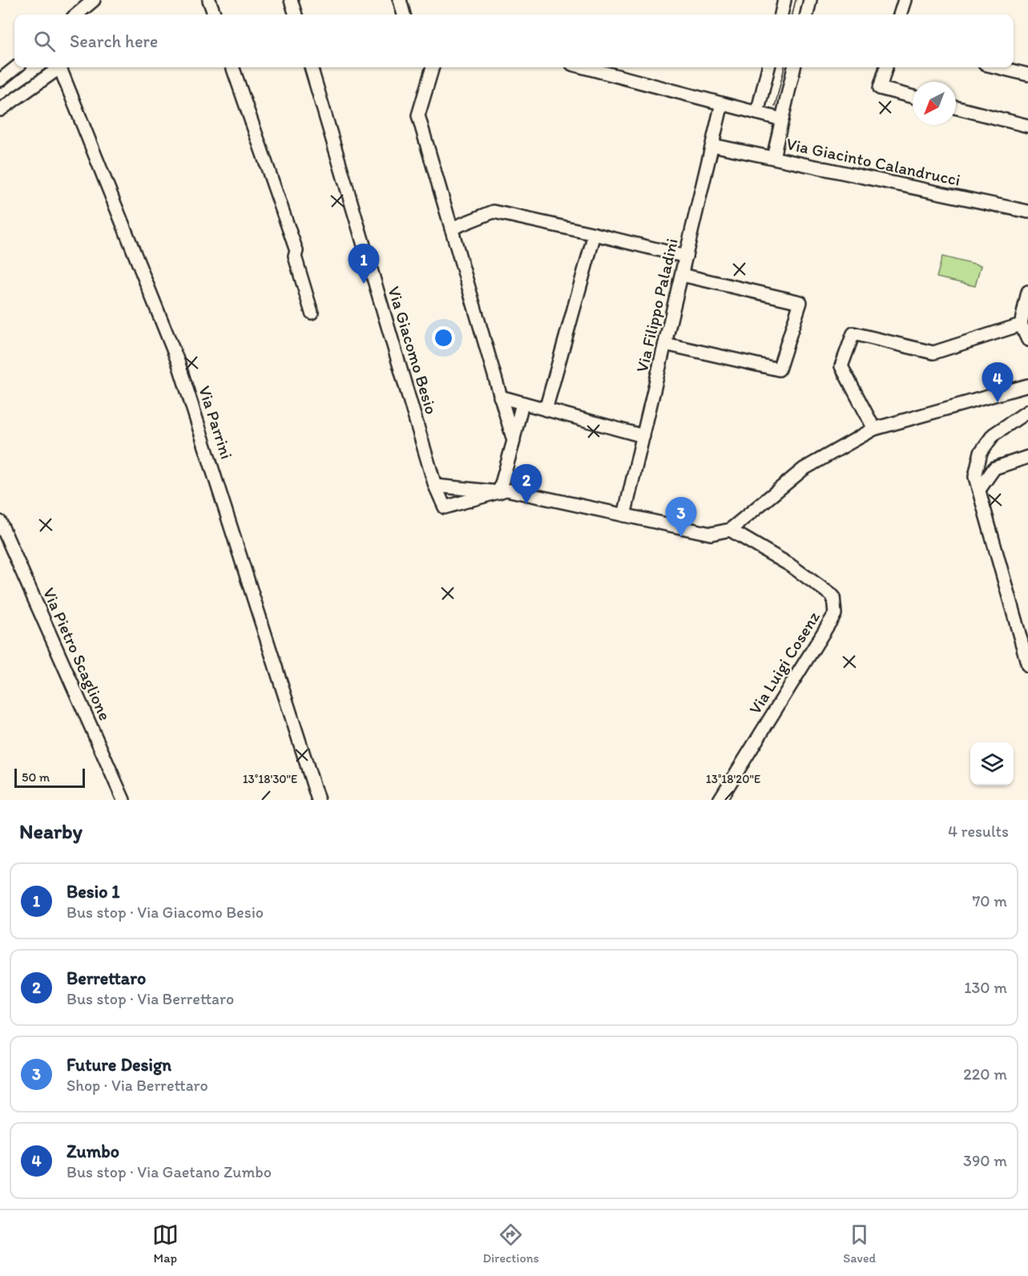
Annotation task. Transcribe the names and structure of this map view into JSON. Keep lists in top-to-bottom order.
{
  "streets": {
    "street": [
      "Via Giacinto Calandrucci",
      "Via Filippo Paladini",
      "Via Giacomo Besio",
      "Via Parrini",
      "Via Pietro Scaglione",
      "Via Luigi Cosenz"
    ]
  },
  "crossings": [
    ["Via Giacinto Calandrucci", "Via Filippo Paladini"]
  ],
  "scale_bar": "50 m",
  "north": "bottom left",
  "page": {
    "search": "Search here",
    "pins": [
      "1",
      "4",
      "2",
      "3"
    ],
    "scale": "50 m",
    "heading": ["Nearby", "4 results"],
    "list": [
      {
        "mark": "1",
        "name": "Besio 1",
        "note": "Bus stop · Via Giacomo Besio",
        "value": "70 m"
      },
      {
        "mark": "2",
        "name": "Berrettaro",
        "note": "Bus stop · Via Berrettaro",
        "value": "130 m"
      },
      {
        "mark": "3",
        "name": "Future Design",
        "note": "Shop · Via Berrettaro",
        "value": "220 m"
      },
      {
        "mark": "4",
        "name": "Zumbo",
        "note": "Bus stop · Via Gaetano Zumbo",
        "value": "390 m"
      }
    ],
    "nav": ["Map", "Directions", "Saved"]
  },
  "coordinates": ["13°18'30\"E", "13°18'20\"E"]
}
